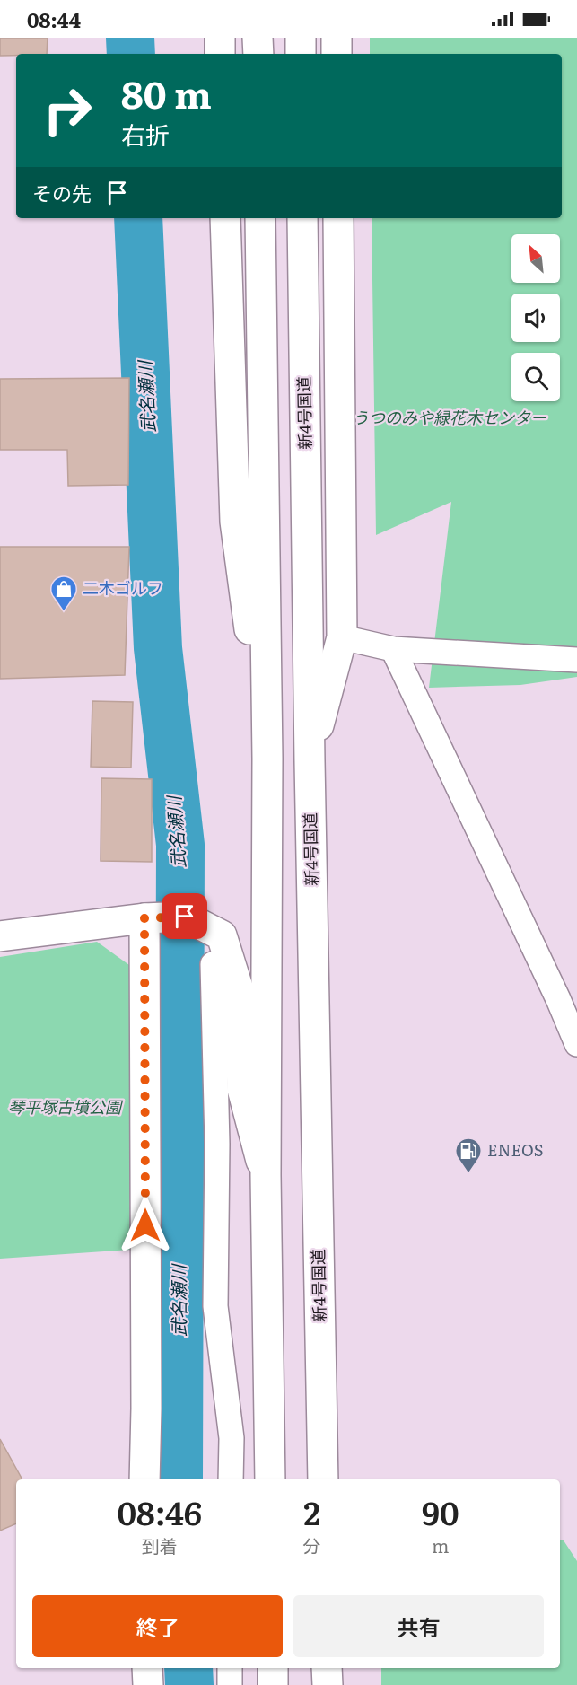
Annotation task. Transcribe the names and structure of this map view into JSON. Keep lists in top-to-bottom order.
{
  "streets": {
    "main road": ["新4号国道"]
  },
  "water": ["武名瀬川"],
  "parks": ["うつのみや緑花木センター", "琴平塚古墳公園"],
  "places": {
    "shop": ["二木ゴルフ"],
    "fuel station": ["ENEOS"]
  },
  "north": "top left",
  "page": {
    "status": "08:44",
    "turn": ["80 m", "右折"],
    "then": "その先",
    "eta": [
      "08:46",
      "到着",
      "2",
      "分",
      "90",
      "m"
    ],
    "buttons": ["終了", "共有"]
  }
}
